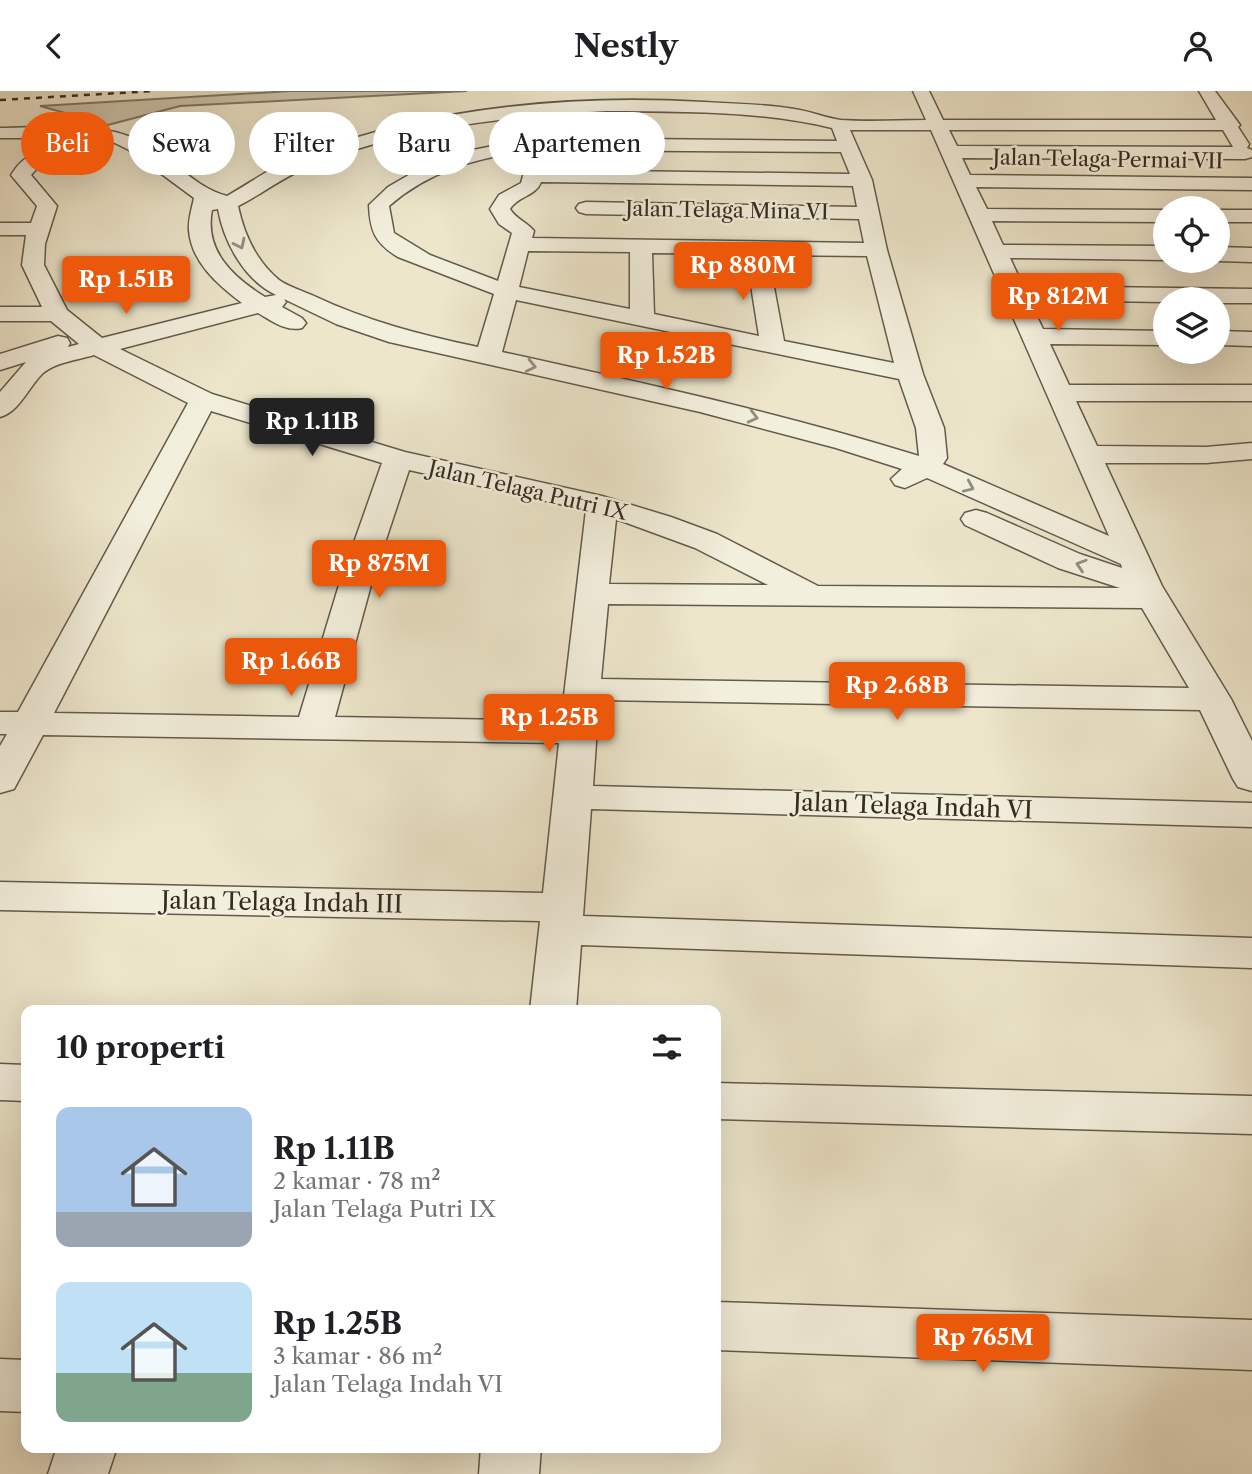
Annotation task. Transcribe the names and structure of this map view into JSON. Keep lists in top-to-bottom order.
{
  "streets": {
    "street": [
      "Jalan Telaga Permai VII",
      "Jalan Telaga Mina VI",
      "Jalan Telaga Putri IX",
      "Jalan Telaga Indah VI",
      "Jalan Telaga Indah III"
    ]
  },
  "page": {
    "header": "Nestly",
    "chip": [
      "Beli",
      "Sewa",
      "Filter",
      "Baru",
      "Apartemen"
    ],
    "price": [
      "Rp 880M",
      "Rp 1.51B",
      "Rp 812M",
      "Rp 1.52B",
      "Rp 1.11B",
      "Rp 875M",
      "Rp 1.66B",
      "Rp 2.68B",
      "Rp 1.25B",
      "Rp 765M"
    ],
    "heading": "10 properti",
    "list": [
      {
        "name": "Rp 1.11B",
        "note": "2 kamar · 78 m² · Jalan Telaga Putri IX"
      },
      {
        "name": "Rp 1.25B",
        "note": "3 kamar · 86 m² · Jalan Telaga Indah VI"
      }
    ]
  }
}
